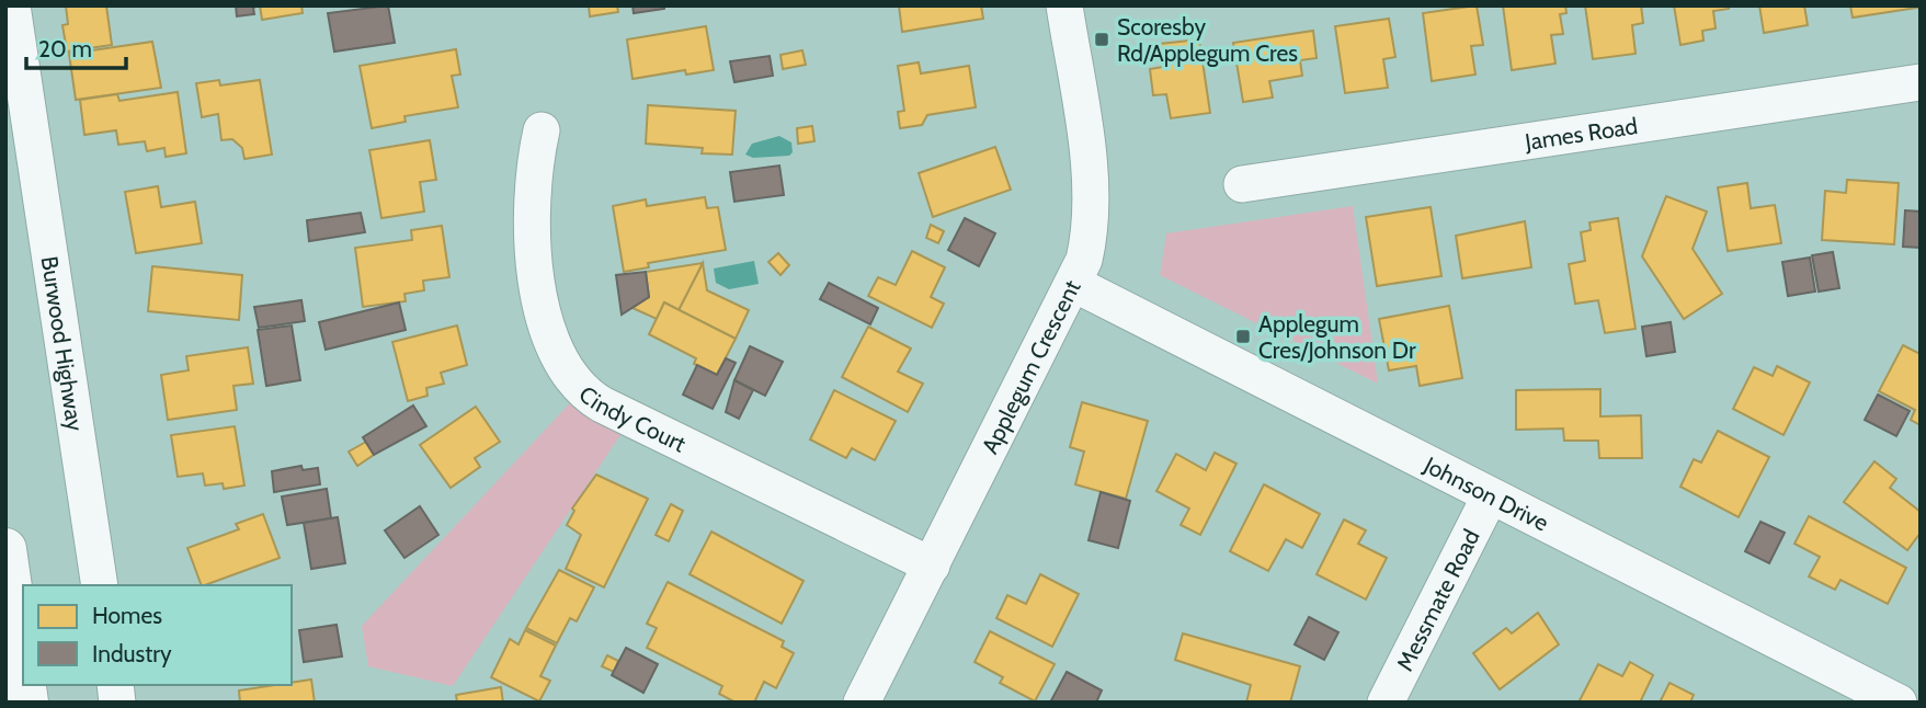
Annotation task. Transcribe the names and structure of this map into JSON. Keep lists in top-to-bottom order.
{
  "streets": {
    "street": [
      "James Road",
      "Burwood Highway",
      "Applegum Crescent",
      "Cindy Court",
      "Johnson Drive",
      "Messmate Road"
    ]
  },
  "crossings": [
    ["Applegum Crescent", "Cindy Court"],
    ["Applegum Crescent", "Johnson Drive"],
    ["Johnson Drive", "Messmate Road"]
  ],
  "places": {
    "transit": ["Scoresby Rd/Applegum Cres", "Applegum Cres/Johnson Dr"]
  },
  "legend": ["Homes", "Industry"],
  "scale_bar": "20 m"
}
